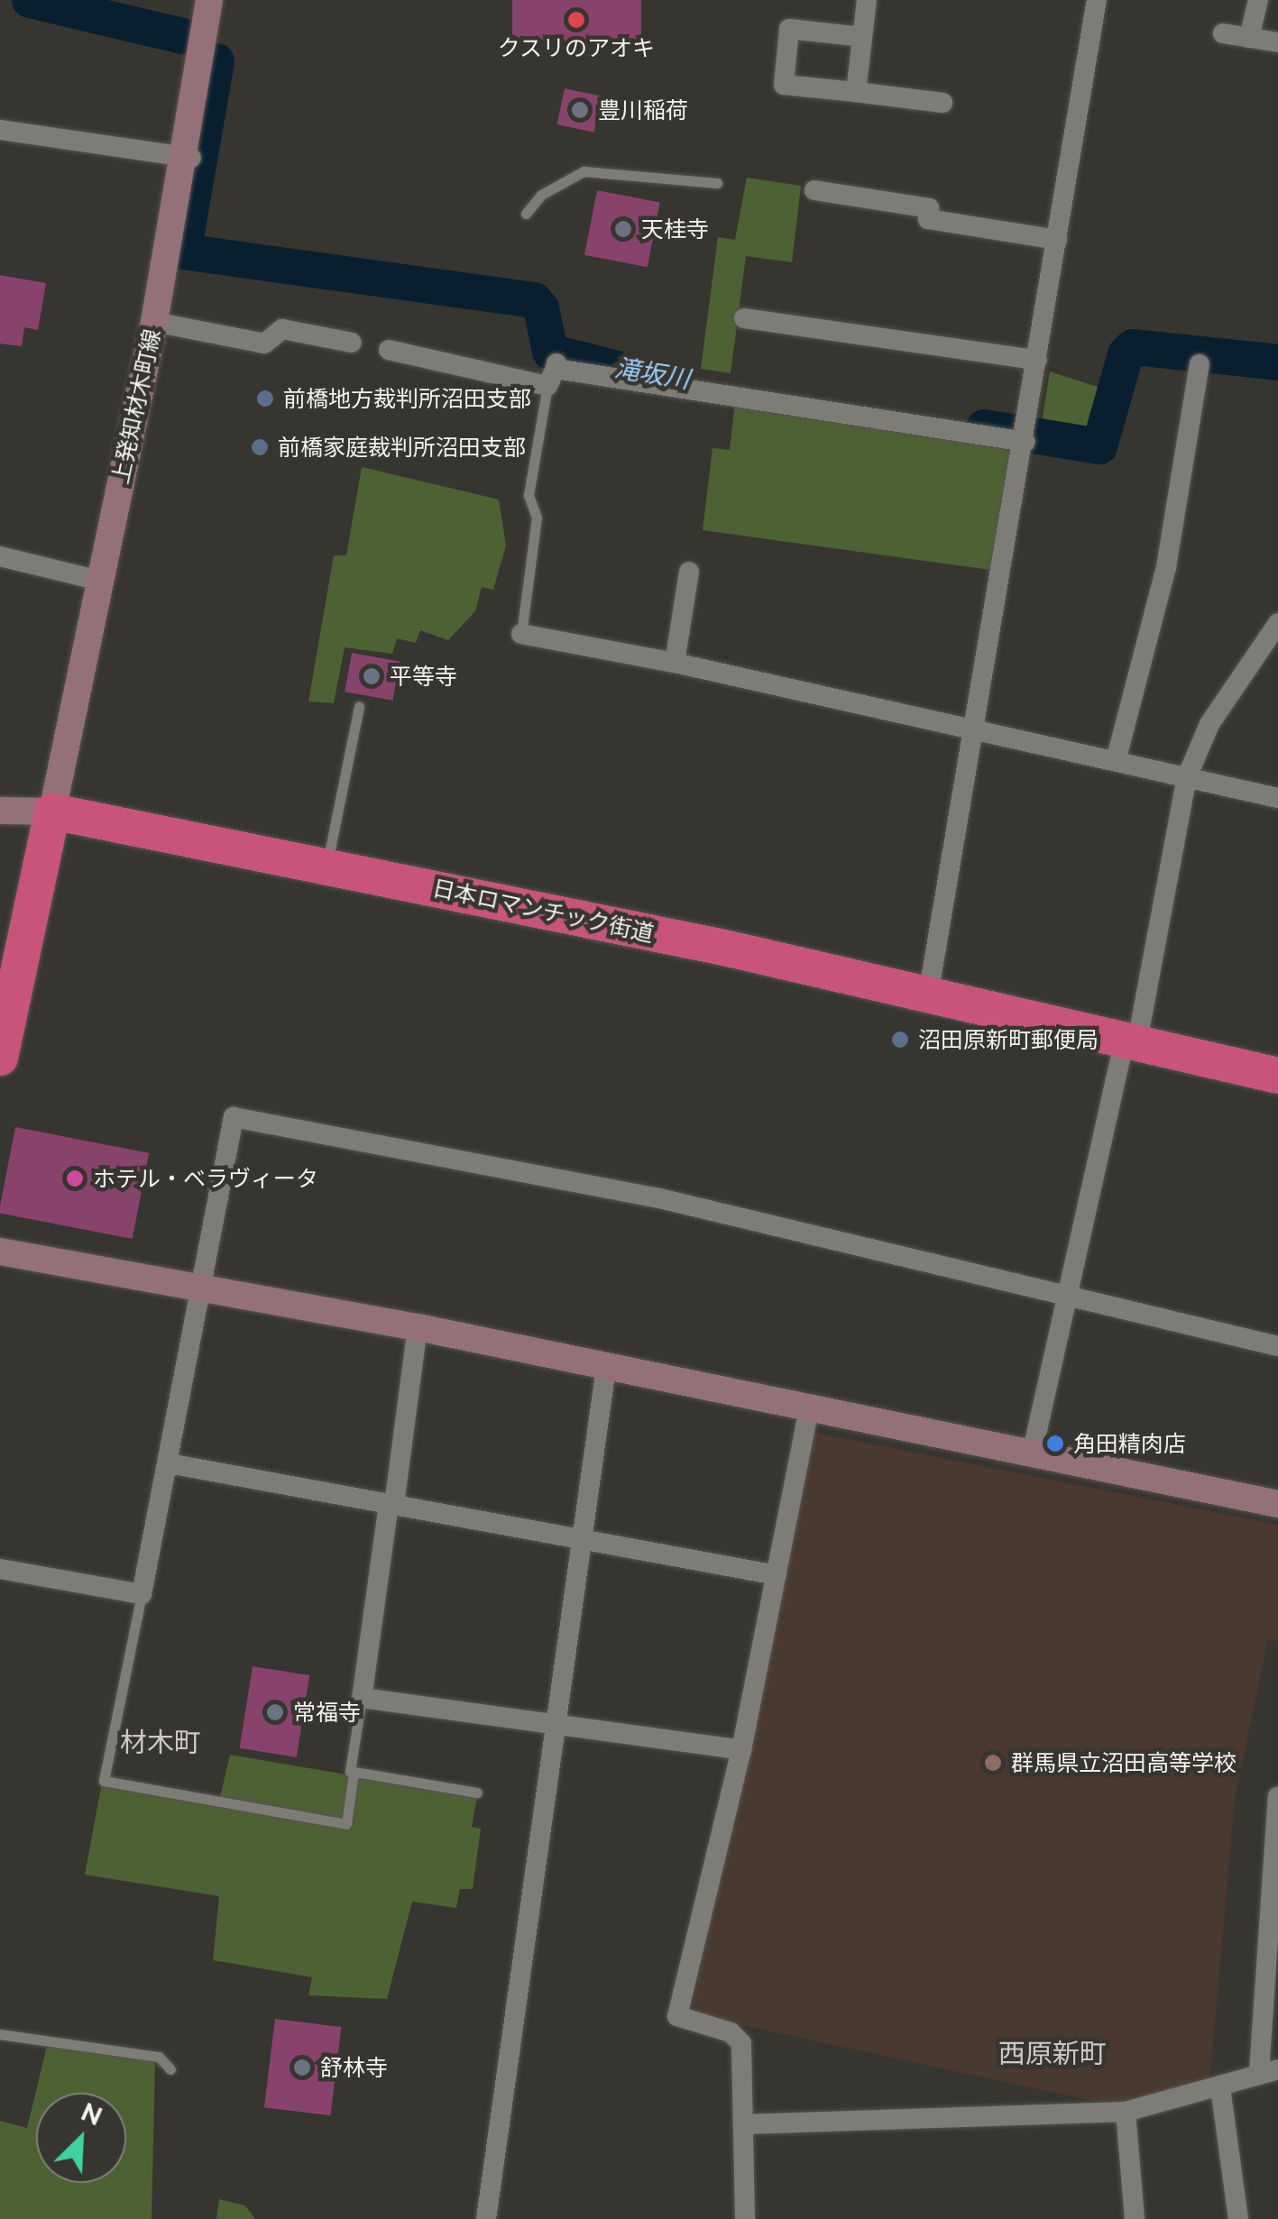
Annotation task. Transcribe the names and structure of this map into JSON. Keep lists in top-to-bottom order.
{
  "streets": {
    "highway": ["日本ロマンチック街道"],
    "street": ["上発知材木町線"]
  },
  "crossings": [
    ["上発知材木町線", "日本ロマンチック街道"]
  ],
  "districts": ["材木町", "西原新町"],
  "water": ["滝坂川"],
  "places": [
    "クスリのアオキ",
    "豊川稲荷",
    "天桂寺",
    "前橋地方裁判所沼田支部",
    "前橋家庭裁判所沼田支部",
    "平等寺",
    "沼田原新町郵便局",
    "ホテル・ベラヴィータ",
    "角田精肉店",
    "常福寺",
    "群馬県立沼田高等学校",
    "舒林寺"
  ],
  "north": "top right"
}
